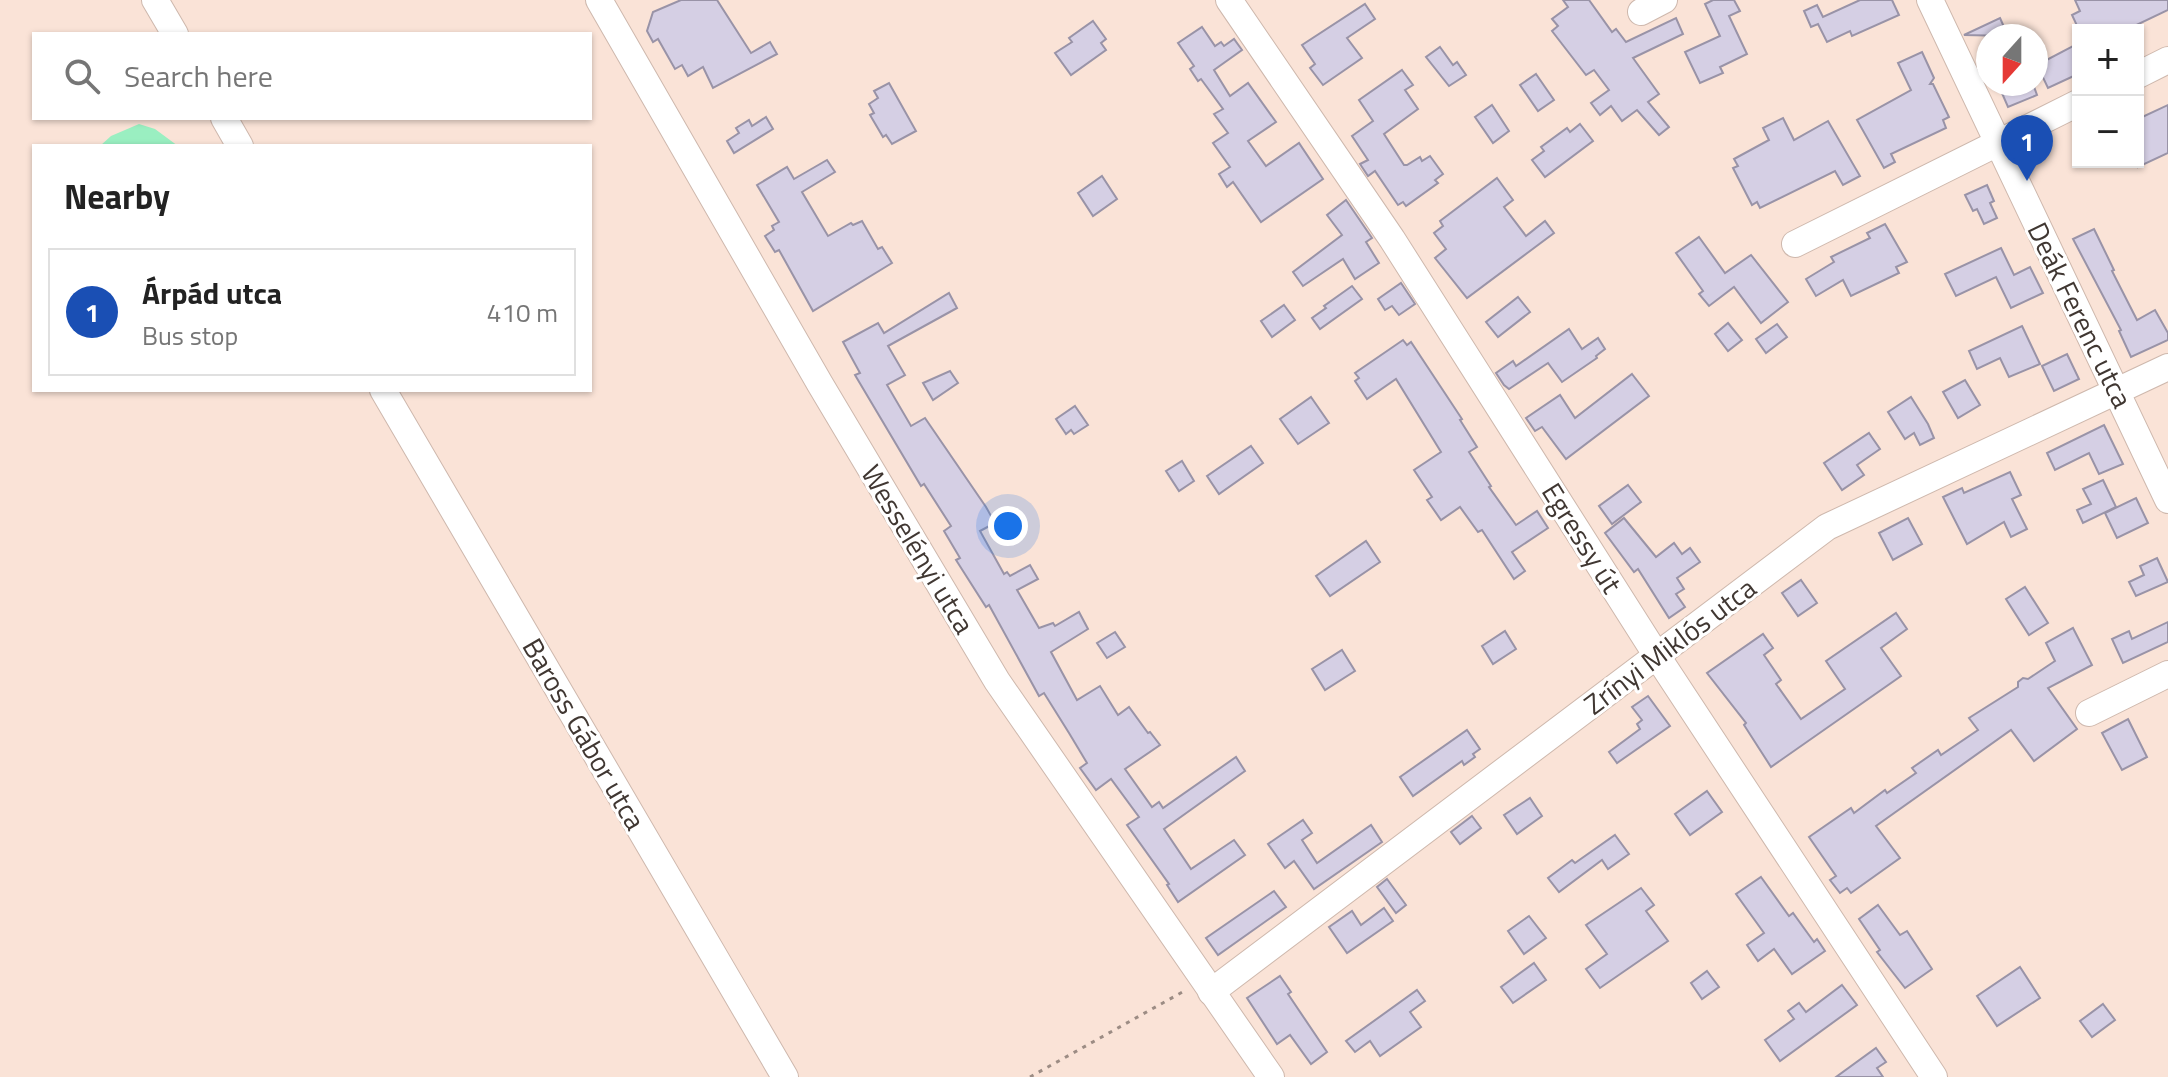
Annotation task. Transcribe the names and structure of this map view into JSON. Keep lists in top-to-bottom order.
{
  "streets": {
    "street": [
      "Deák Ferenc utca",
      "Egressy út",
      "Wesselényi utca",
      "Zrínyi Miklós utca",
      "Baross Gábor utca"
    ]
  },
  "crossings": [
    ["Deák Ferenc utca", "Zrínyi Miklós utca"],
    ["Egressy út", "Zrínyi Miklós utca"],
    ["Wesselényi utca", "Zrínyi Miklós utca"]
  ],
  "north": "bottom",
  "page": {
    "map_buttons": ["+", "−"],
    "search": "Search here",
    "pins": "1",
    "heading": "Nearby",
    "list": [
      {
        "mark": "1",
        "name": "Árpád utca",
        "note": "Bus stop",
        "value": "410 m"
      }
    ]
  }
}
